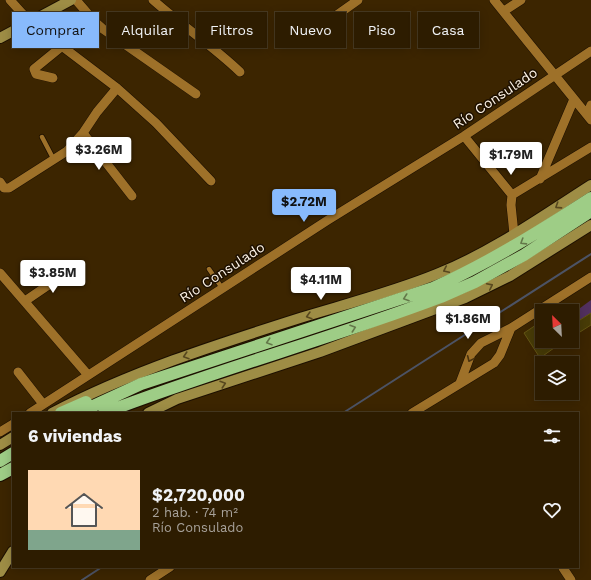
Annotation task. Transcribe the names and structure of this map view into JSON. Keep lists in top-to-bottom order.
{
  "streets": {
    "street": ["Río Consulado"]
  },
  "north": "top left",
  "page": {
    "chip": [
      "Comprar",
      "Alquilar",
      "Filtros",
      "Nuevo",
      "Piso",
      "Casa"
    ],
    "price": [
      "$3.26M",
      "$1.79M",
      "$2.72M",
      "$3.85M",
      "$4.11M",
      "$1.86M"
    ],
    "heading": "6 viviendas",
    "list": [
      {
        "name": "$2,720,000",
        "note": "2 hab. · 74 m² · Río Consulado"
      }
    ]
  }
}
